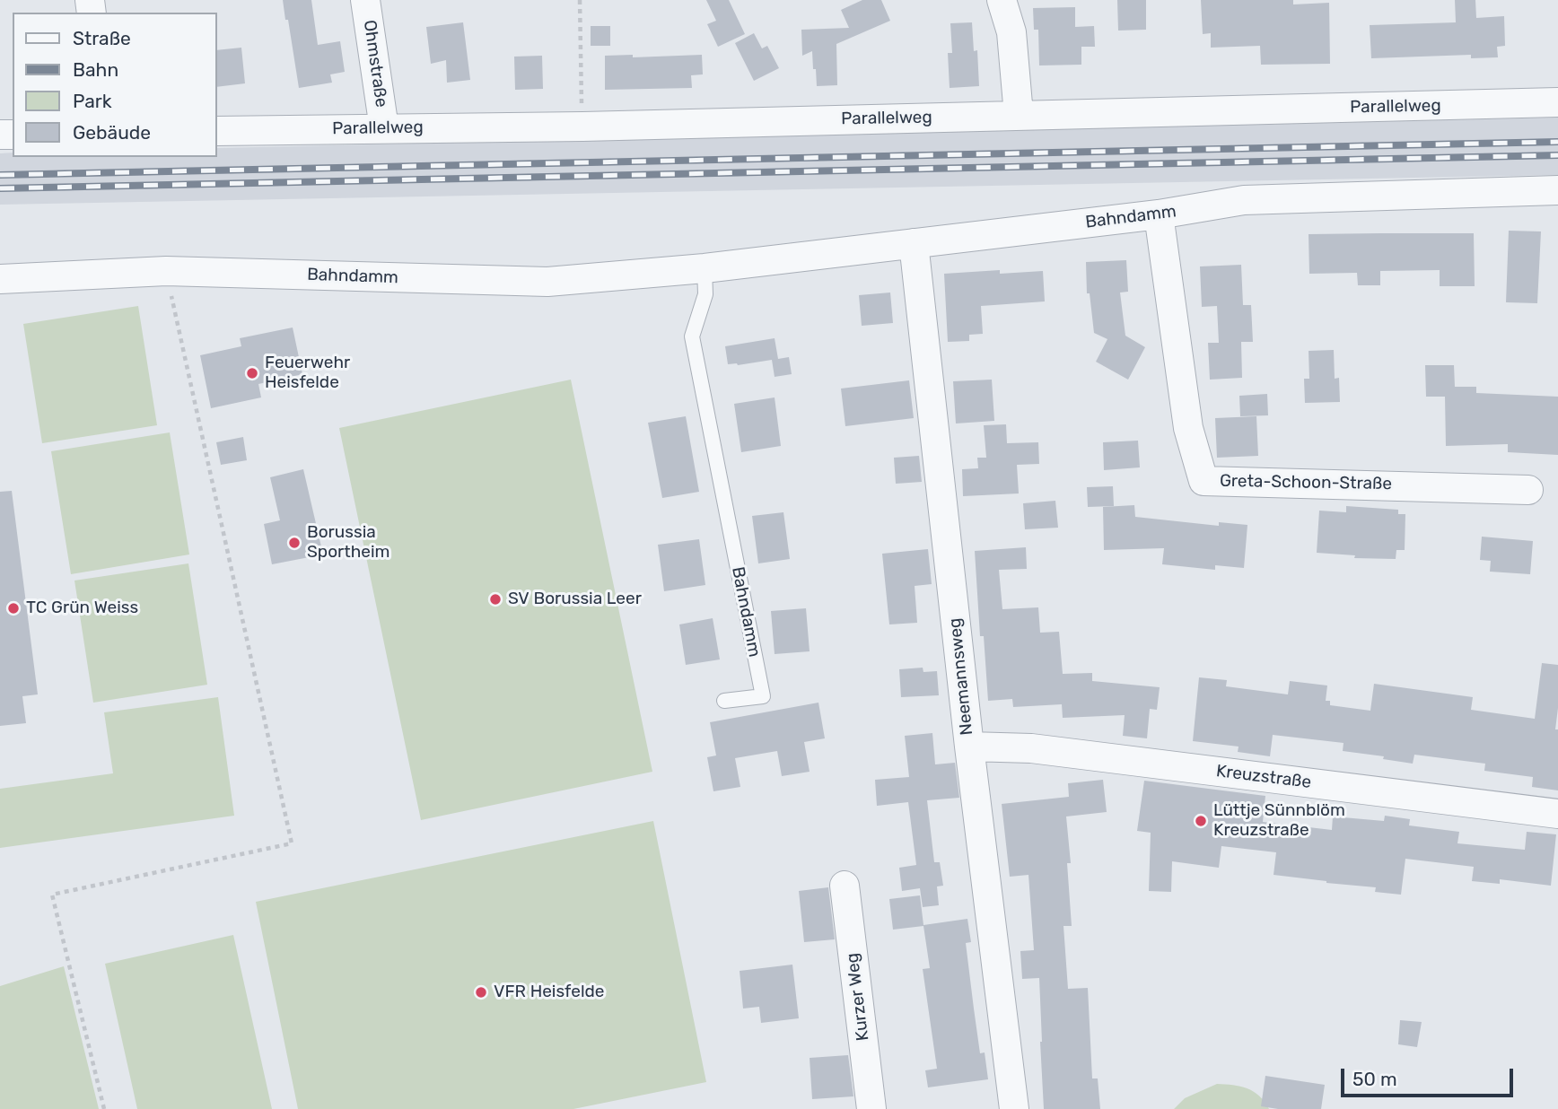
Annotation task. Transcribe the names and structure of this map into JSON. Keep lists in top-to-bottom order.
{
  "streets": {
    "street": [
      "Ohmstraße",
      "Parallelweg",
      "Bahndamm",
      "Greta-Schoon-Straße",
      "Neemannsweg",
      "Kreuzstraße",
      "Kurzer Weg"
    ]
  },
  "crossings": [
    ["Ohmstraße", "Parallelweg"],
    ["Bahndamm", "Greta-Schoon-Straße"],
    ["Bahndamm", "Neemannsweg"],
    ["Neemannsweg", "Kreuzstraße"]
  ],
  "places": [
    "Feuerwehr Heisfelde",
    "Borussia Sportheim",
    "SV Borussia Leer",
    "TC Grün Weiss",
    "Lüttje Sünnblöm Kreuzstraße",
    "VFR Heisfelde"
  ],
  "legend": [
    "Straße",
    "Bahn",
    "Park",
    "Gebäude"
  ],
  "scale_bar": "50 m"
}
